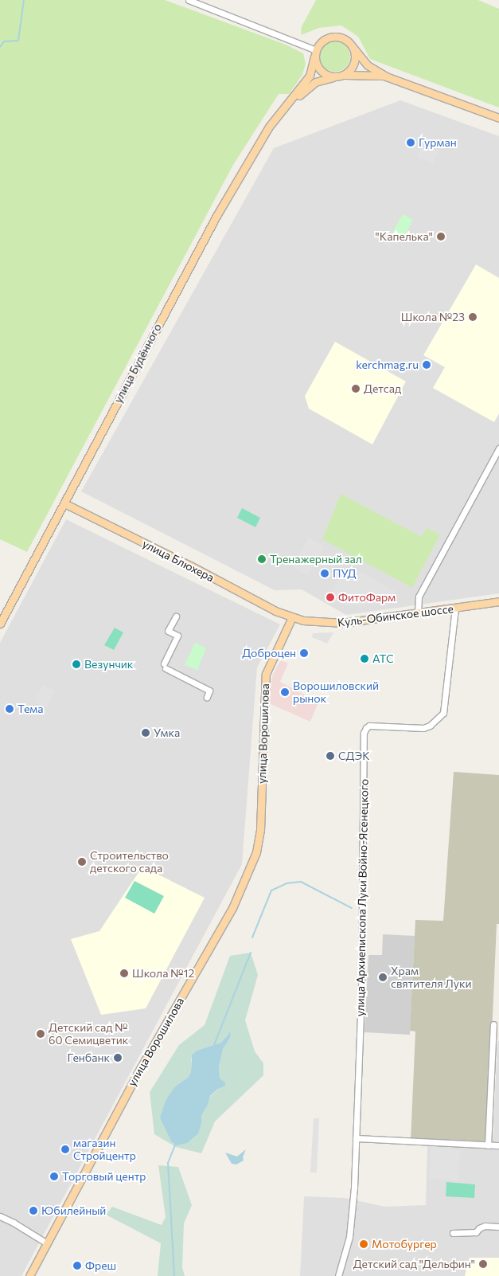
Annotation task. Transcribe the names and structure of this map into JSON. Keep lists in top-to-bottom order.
{
  "streets": {
    "main road": [
      "улица Будённого",
      "улица Блюхера",
      "Куль-Обинское шоссе",
      "улица Ворошилова"
    ],
    "street": ["улица Архиепископа Луки Войно-Ясенецкого"]
  },
  "crossings": [
    ["улица Будённого", "улица Блюхера"],
    ["улица Блюхера", "Куль-Обинское шоссе"],
    ["улица Блюхера", "улица Ворошилова"],
    ["Куль-Обинское шоссе", "улица Ворошилова"],
    ["Куль-Обинское шоссе", "улица Архиепископа Луки Войно-Ясенецкого"]
  ],
  "places": [
    "Гурман",
    "\"Капелька\"",
    "Школа №23",
    "kerchmag.ru",
    "Детсад",
    "Тренажерный зал",
    "ПУД",
    "ФитоФарм",
    "Доброцен",
    "АТС",
    "Везунчик",
    "Ворошиловский рынок",
    "Тема",
    "Умка",
    "СДЭК",
    "Строительство детского сада",
    "Школа №12",
    "Храм святителя Луки",
    "Детский сад № 60 Семицветик",
    "Генбанк",
    "магазин Стройцентр",
    "Торговый центр",
    "Юбилейный",
    "Мотобургер",
    "Детский сад \"Дельфин\"",
    "Фреш"
  ]
}
